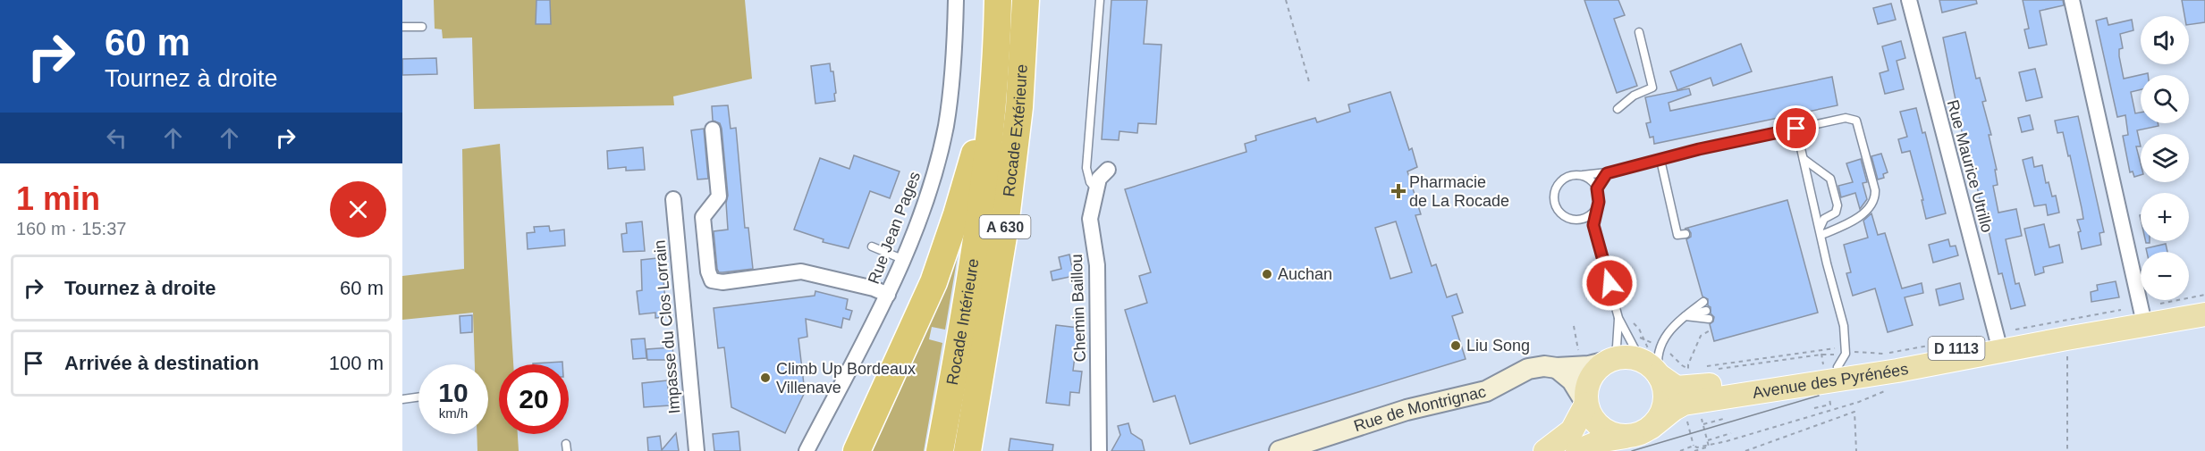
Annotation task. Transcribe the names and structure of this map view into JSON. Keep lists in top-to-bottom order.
{
  "streets": {
    "highway": ["Rocade Extérieure", "A 630", "Rocade Intérieure"],
    "main road": ["D 1113", "Avenue des Pyrénées", "Rue de Montrignac"],
    "street": [
      "Rue Maurice Utrillo",
      "Rue Jean Pages",
      "Chemin Baillou",
      "Impasse du Clos Lorrain"
    ]
  },
  "crossings": [
    ["Rue Maurice Utrillo", "Avenue des Pyrénées"],
    ["Avenue des Pyrénées", "Rue de Montrignac"]
  ],
  "places": {
    "health": ["Pharmacie de La Rocade"],
    "other": ["Auchan", "Liu Song", "Climb Up Bordeaux Villenave"]
  },
  "page": {
    "turn": ["60 m", "Tournez à droite"],
    "map_buttons": ["+", "−"],
    "heading": ["1 min", "160 m · 15:37"],
    "list": [
      {
        "name": "Tournez à droite",
        "value": "60 m"
      },
      {
        "name": "Arrivée à destination",
        "value": "100 m"
      }
    ],
    "speed": "10 km/h",
    "limit": "20"
  }
}
